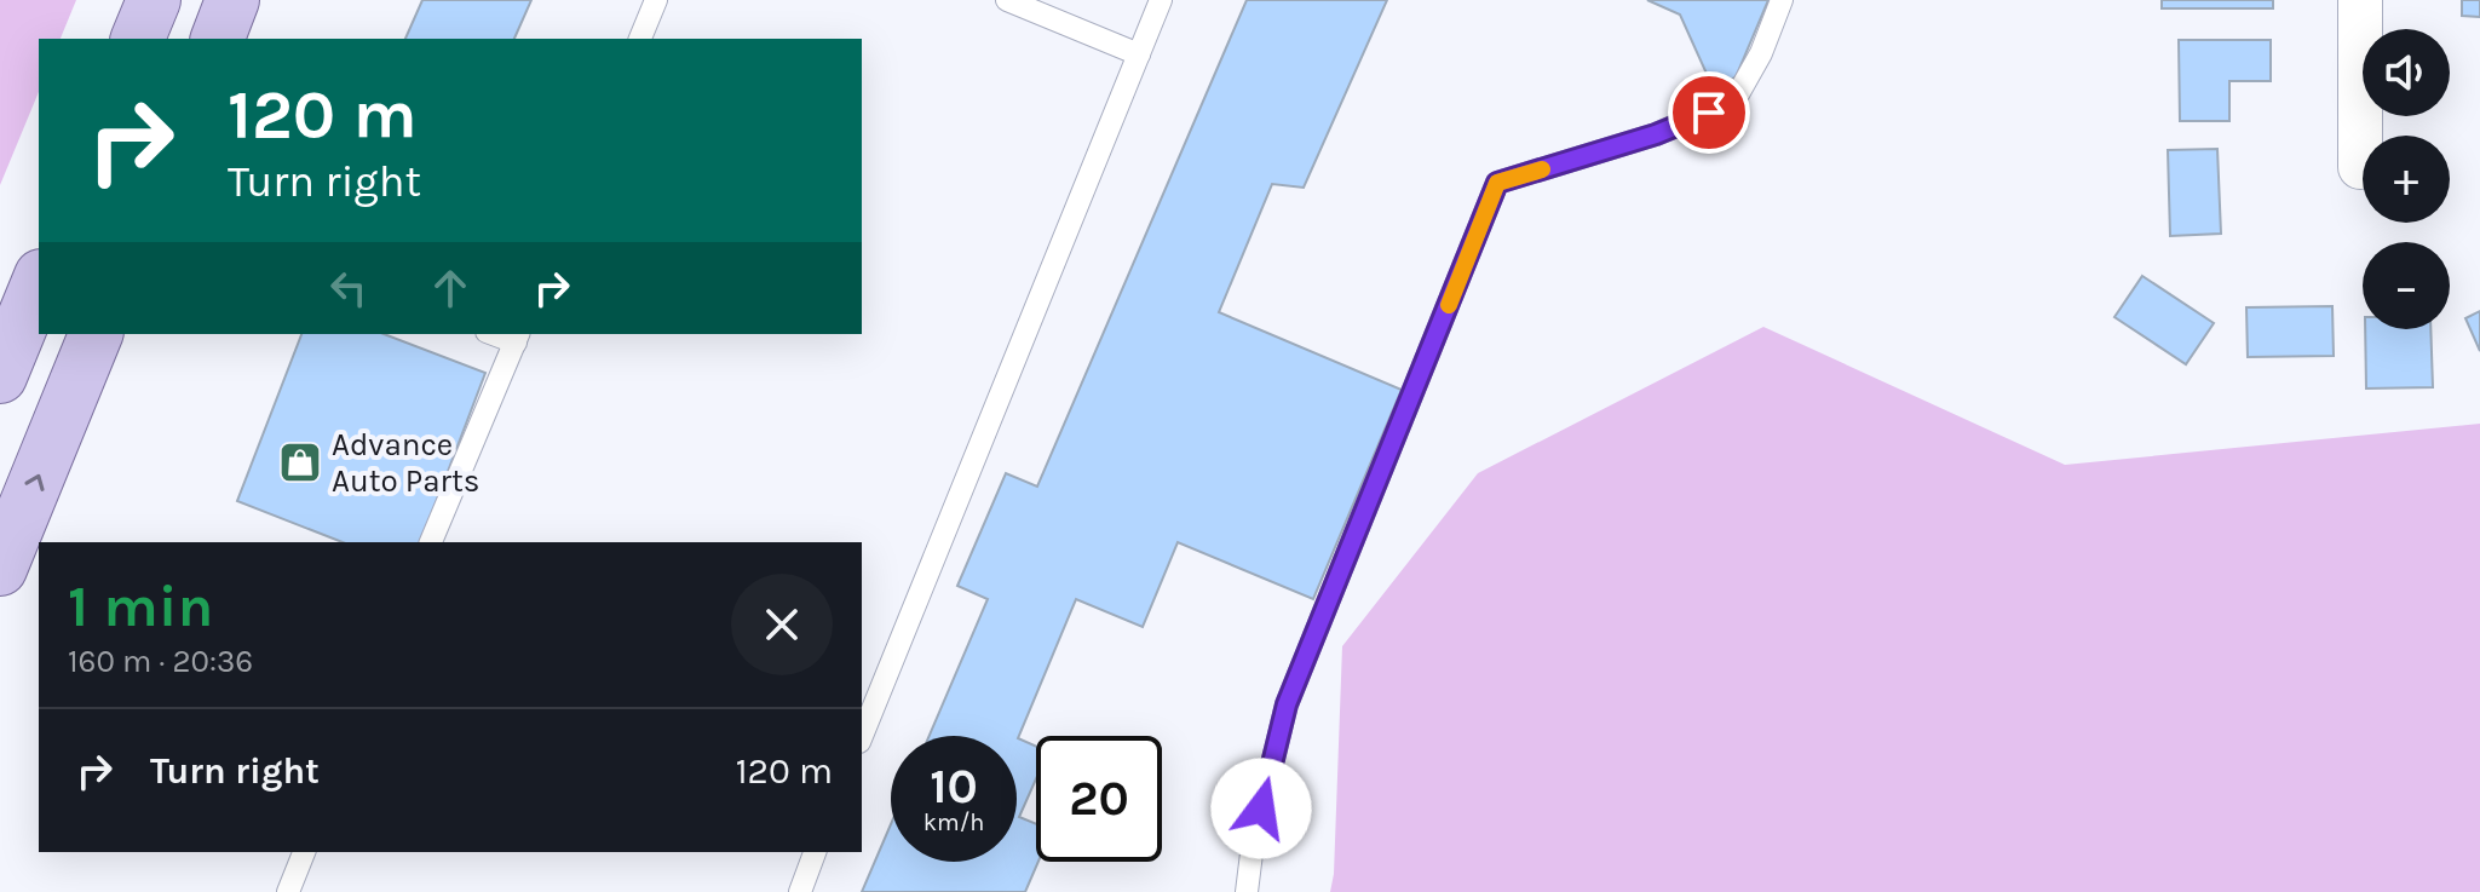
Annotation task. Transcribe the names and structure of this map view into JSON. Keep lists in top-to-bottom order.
{
  "places": {
    "shop": ["Advance Auto Parts"]
  },
  "page": {
    "map_buttons": ["+", "−"],
    "turn": ["120 m", "Turn right"],
    "heading": ["1 min", "160 m · 20:36"],
    "list": [
      {
        "name": "Turn right",
        "value": "120 m"
      }
    ],
    "speed": "10 km/h",
    "limit": "20"
  }
}
